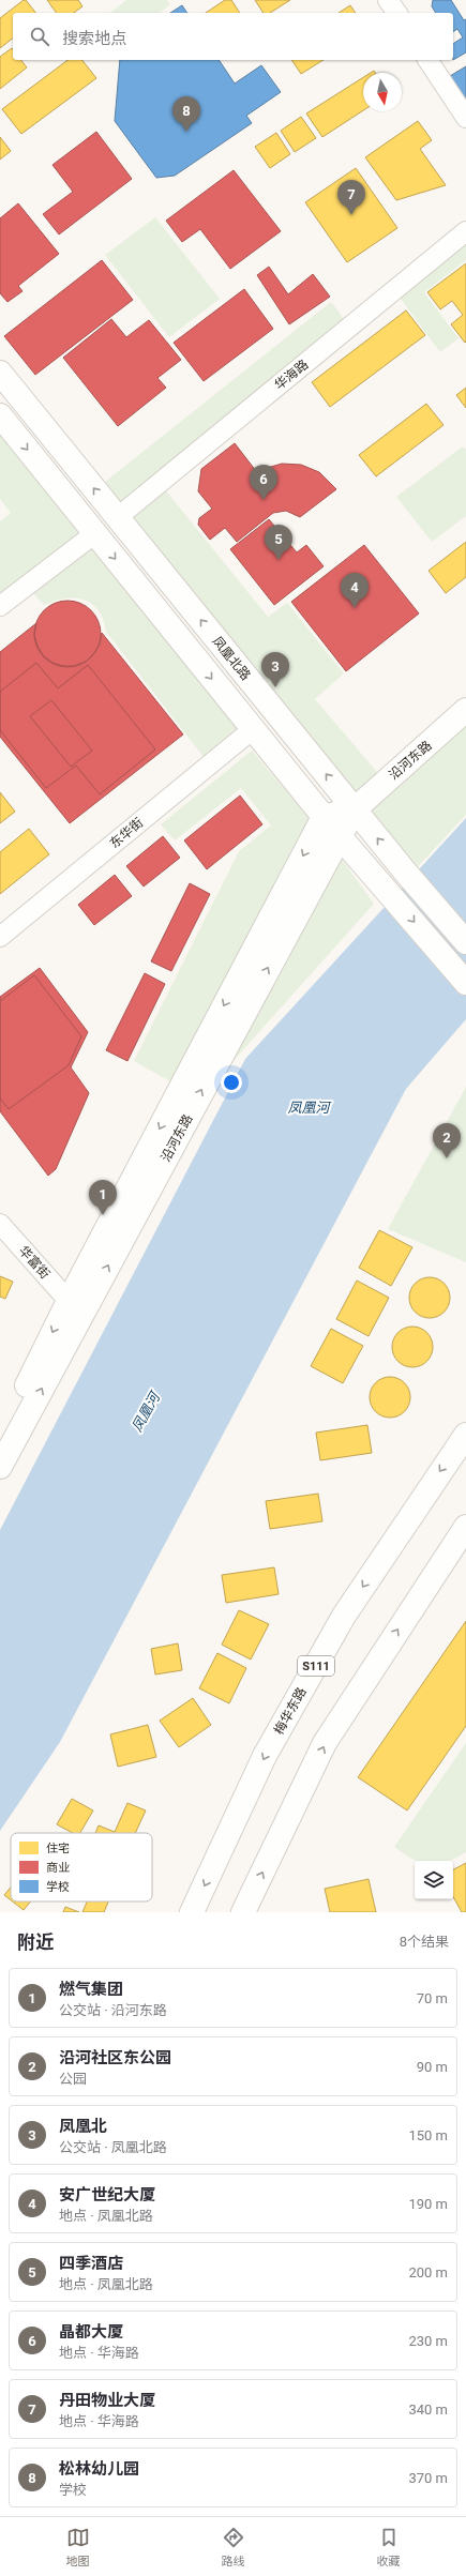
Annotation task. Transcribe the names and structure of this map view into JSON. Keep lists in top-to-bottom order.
{
  "streets": {
    "main road": [
      "凤凰北路",
      "沿河东路",
      "S111",
      "梅华东路"
    ],
    "street": ["华海路", "东华街", "华富街"]
  },
  "crossings": [
    ["华海路", "凤凰北路"],
    ["凤凰北路", "沿河东路"],
    ["沿河东路", "华富街"]
  ],
  "water": ["凤凰河"],
  "legend": ["住宅", "商业", "学校"],
  "north": "bottom",
  "page": {
    "search": "搜索地点",
    "pins": [
      "8",
      "7",
      "6",
      "5",
      "4",
      "3",
      "2",
      "1"
    ],
    "heading": ["附近", "8个结果"],
    "list": [
      {
        "mark": "1",
        "name": "燃气集团",
        "note": "公交站 · 沿河东路",
        "value": "70 m"
      },
      {
        "mark": "2",
        "name": "沿河社区东公园",
        "note": "公园",
        "value": "90 m"
      },
      {
        "mark": "3",
        "name": "凤凰北",
        "note": "公交站 · 凤凰北路",
        "value": "150 m"
      },
      {
        "mark": "4",
        "name": "安广世纪大厦",
        "note": "地点 · 凤凰北路",
        "value": "190 m"
      },
      {
        "mark": "5",
        "name": "四季酒店",
        "note": "地点 · 凤凰北路",
        "value": "200 m"
      },
      {
        "mark": "6",
        "name": "晶都大厦",
        "note": "地点 · 华海路",
        "value": "230 m"
      },
      {
        "mark": "7",
        "name": "丹田物业大厦",
        "note": "地点 · 华海路",
        "value": "340 m"
      },
      {
        "mark": "8",
        "name": "松林幼儿园",
        "note": "学校",
        "value": "370 m"
      }
    ],
    "nav": ["地图", "路线", "收藏"]
  }
}
